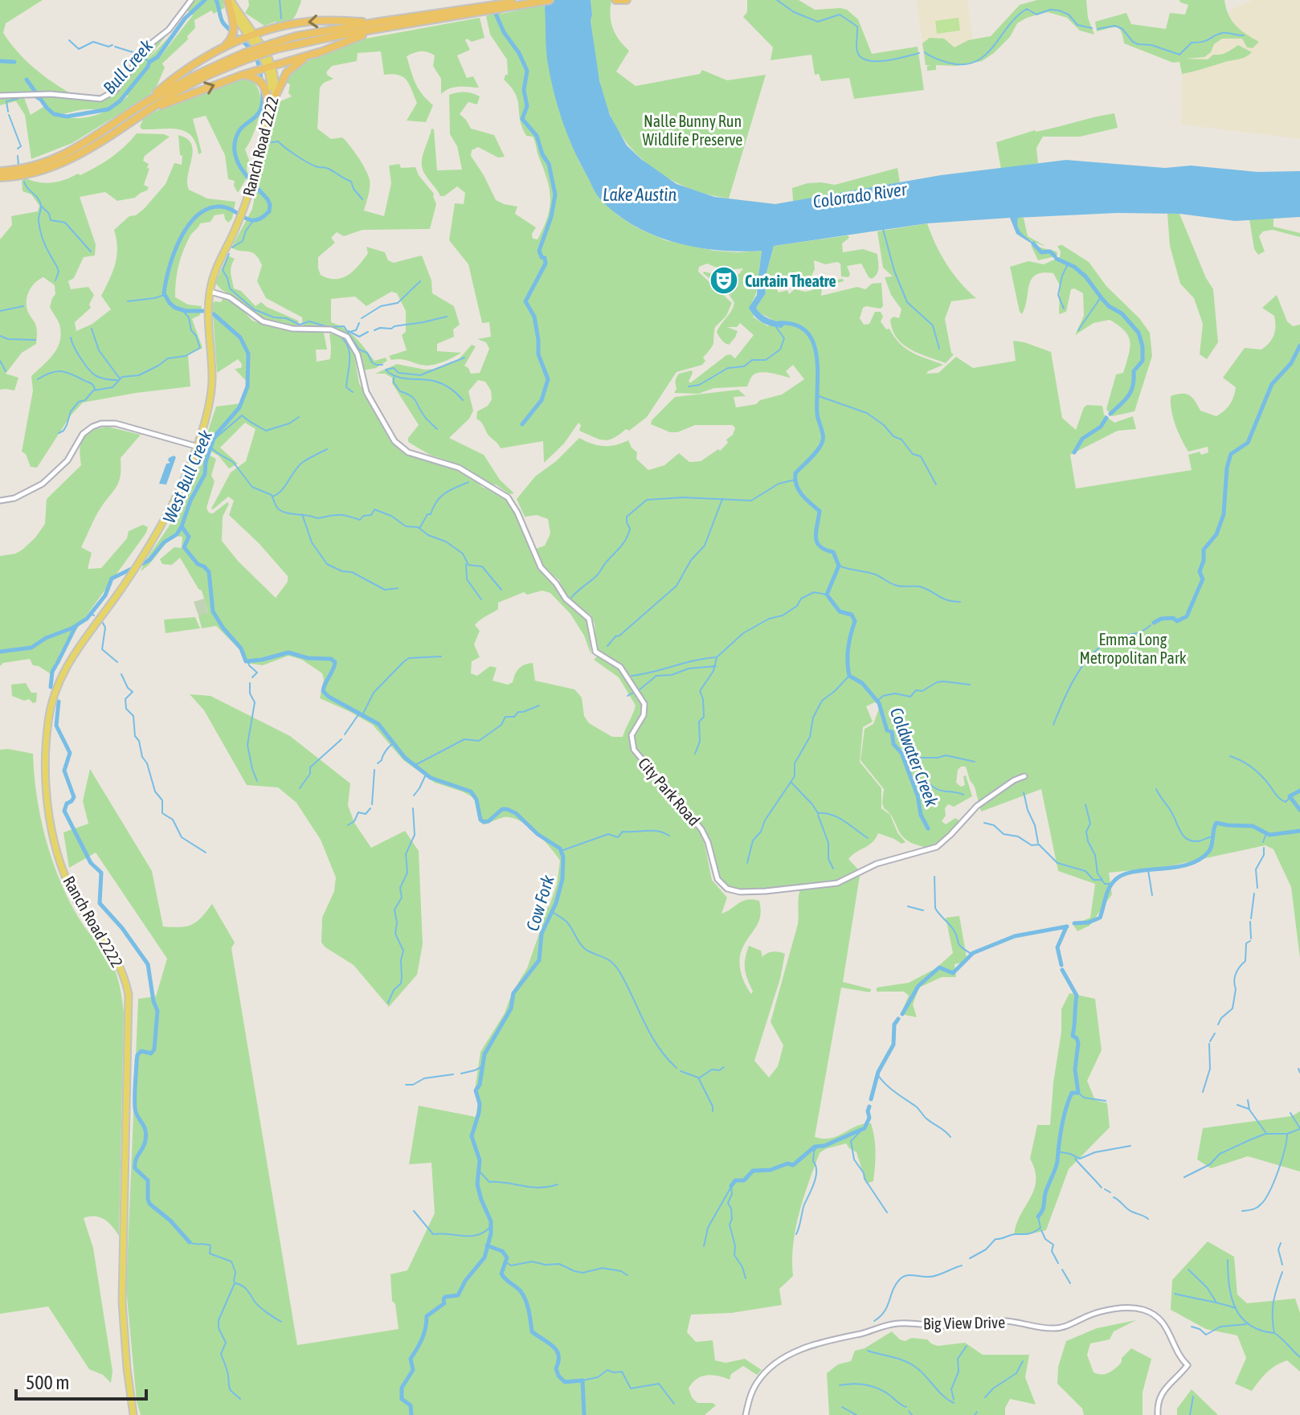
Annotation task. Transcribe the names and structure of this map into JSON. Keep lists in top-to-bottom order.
{
  "streets": {
    "main road": ["Ranch Road 2222"],
    "street": ["City Park Road", "Big View Drive"]
  },
  "crossings": [
    ["Ranch Road 2222", "City Park Road"]
  ],
  "water": [
    "Bull Creek",
    "Lake Austin",
    "Colorado River",
    "West Bull Creek",
    "Coldwater Creek",
    "Cow Fork"
  ],
  "parks": ["Nalle Bunny Run Wildlife Preserve", "Emma Long Metropolitan Park"],
  "places": {
    "theatre": ["Curtain Theatre"]
  },
  "scale_bar": "500 m"
}
